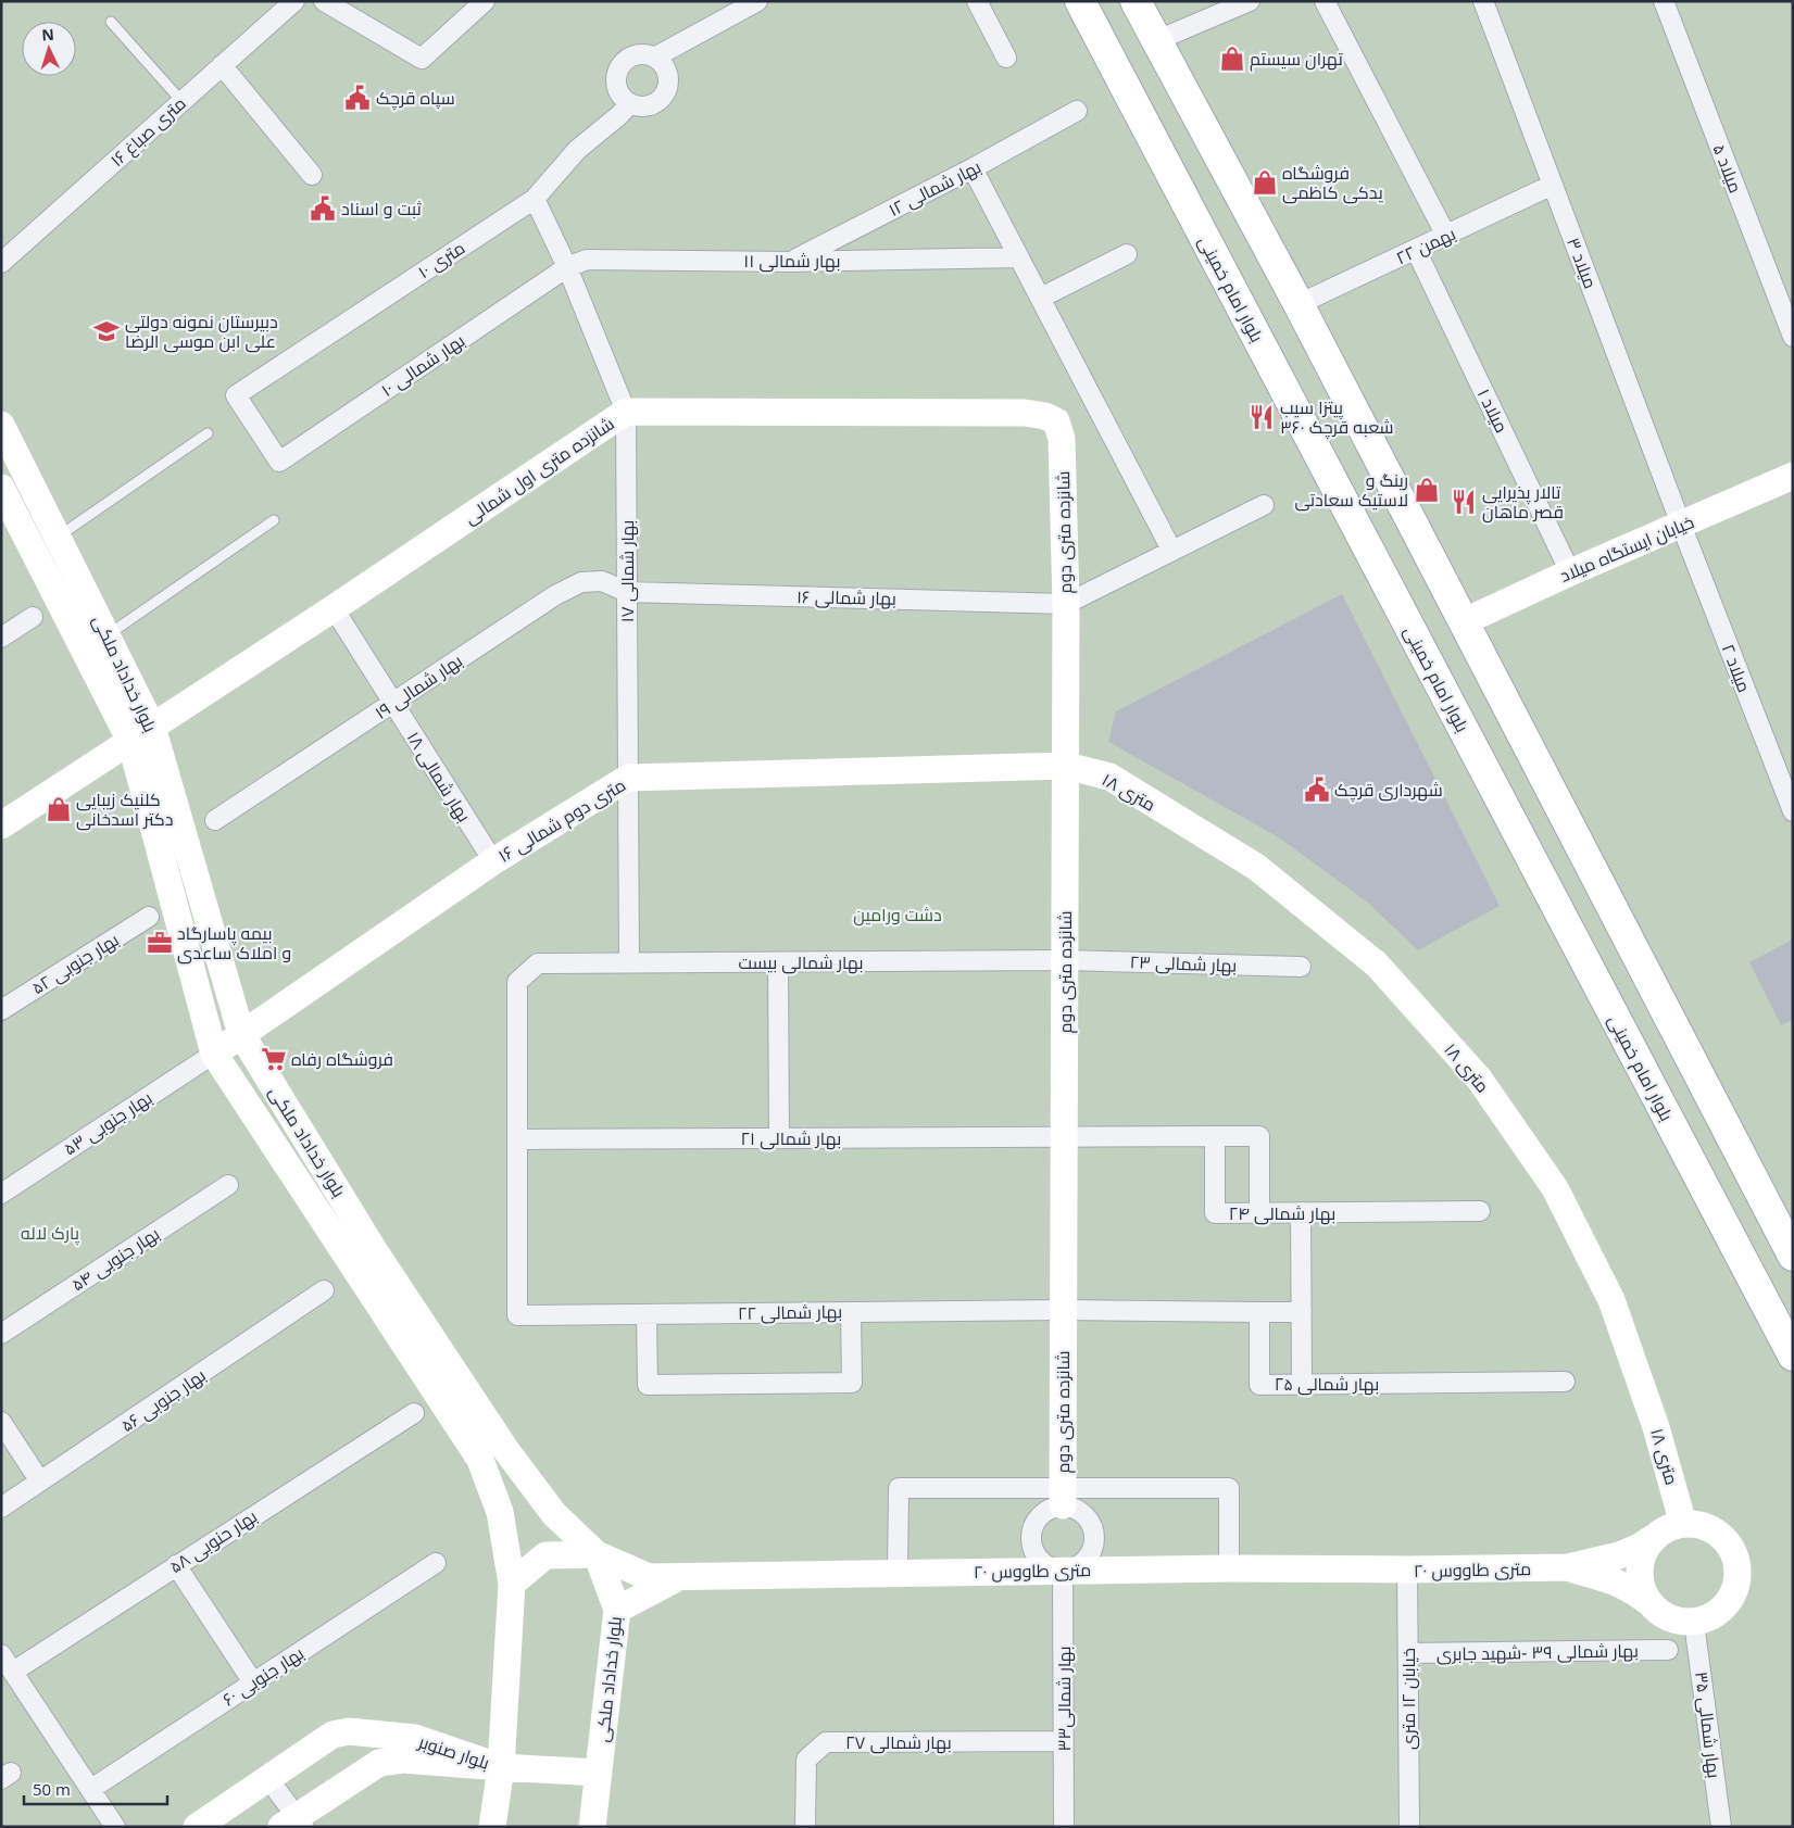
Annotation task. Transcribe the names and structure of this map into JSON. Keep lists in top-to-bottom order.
{
  "streets": {
    "main road": ["بلوار امام خمینی"],
    "street": [
      "۱۶ متری صباغ",
      "میلاد ۵",
      "بهار شمالی ۱۲",
      "۲۲ بهمن",
      "۱۰ متری",
      "بهار شمالی ۱۱",
      "میلاد ۳",
      "بهار شمالی ۱۰",
      "میلاد ۱",
      "شانزده متری اول شمالی",
      "شانزده متری دوم",
      "خیابان ایستگاه میلاد",
      "بهار شمالی ۱۷",
      "بهار شمالی ۱۶",
      "میلاد ۲",
      "بلوار خداداد ملکی",
      "بهار شمالی ۱۹",
      "بهار شمالی ۱۸",
      "۱۸ متری",
      "۱۶ متری دوم شمالی",
      "بهار شمالی بیست",
      "بهار جنوبی ۵۲",
      "بهار شمالی ۲۳",
      "بهار جنوبی ۵۳",
      "بهار شمالی ۲۱",
      "بهار شمالی ۲۴",
      "بهار جنوبی ۵۴",
      "بهار شمالی ۲۲",
      "بهار شمالی ۲۵",
      "بهار جنوبی ۵۶",
      "بهار حنوبی ۵۸",
      "۲۰ متری طاووس",
      "بهار شمالی ۳۹ -شهید جابری",
      "بهار جنوبی ۶۰",
      "بهار شمالی۳۳",
      "خیابان ۱۲ متری",
      "بهار شمالی ۳۵",
      "بهار شمالی ۲۷",
      "بلوار صنوبر"
    ]
  },
  "crossings": [
    ["بهار شمالی ۱۲", "بهار شمالی ۱۱"],
    ["۲۲ بهمن", "میلاد ۳"],
    ["۲۲ بهمن", "میلاد ۱"],
    ["۱۰ متری", "بهار شمالی ۱۰"],
    ["۱۰ متری", "بهار شمالی ۱۷"],
    ["بهار شمالی ۱۱", "بهار شمالی ۱۰"],
    ["بهار شمالی ۱۱", "بهار شمالی ۱۷"],
    ["میلاد ۳", "خیابان ایستگاه میلاد"],
    ["میلاد ۳", "میلاد ۲"],
    ["بهار شمالی ۱۰", "بهار شمالی ۱۷"],
    ["میلاد ۱", "خیابان ایستگاه میلاد"],
    ["شانزده متری اول شمالی", "شانزده متری دوم"],
    ["شانزده متری اول شمالی", "بهار شمالی ۱۷"],
    ["شانزده متری اول شمالی", "بلوار خداداد ملکی"],
    ["شانزده متری اول شمالی", "بهار شمالی ۱۸"],
    ["شانزده متری دوم", "بهار شمالی ۱۶"],
    ["شانزده متری دوم", "۱۸ متری"],
    ["شانزده متری دوم", "۱۶ متری دوم شمالی"],
    ["شانزده متری دوم", "بهار شمالی بیست"],
    ["شانزده متری دوم", "بهار شمالی ۲۳"],
    ["شانزده متری دوم", "بهار شمالی ۲۱"],
    ["شانزده متری دوم", "بهار شمالی ۲۲"],
    ["شانزده متری دوم", "۲۰ متری طاووس"],
    ["شانزده متری دوم", "بهار شمالی۳۳"],
    ["خیابان ایستگاه میلاد", "میلاد ۲"],
    ["بهار شمالی ۱۷", "بهار شمالی ۱۶"],
    ["بهار شمالی ۱۷", "بهار شمالی ۱۹"],
    ["بهار شمالی ۱۷", "۱۶ متری دوم شمالی"],
    ["بهار شمالی ۱۷", "بهار شمالی بیست"],
    ["بهار شمالی ۱۶", "بهار شمالی ۱۹"],
    ["بلوار خداداد ملکی", "۱۶ متری دوم شمالی"],
    ["بلوار خداداد ملکی", "بهار جنوبی ۵۳"],
    ["بلوار خداداد ملکی", "۲۰ متری طاووس"],
    ["بلوار خداداد ملکی", "بلوار صنوبر"],
    ["بهار شمالی ۱۹", "بهار شمالی ۱۸"],
    ["بهار شمالی ۱۸", "۱۶ متری دوم شمالی"],
    ["۱۸ متری", "۱۶ متری دوم شمالی"],
    ["۱۸ متری", "۲۰ متری طاووس"],
    ["۱۸ متری", "بهار شمالی ۳۵"],
    ["۱۶ متری دوم شمالی", "بهار جنوبی ۵۳"],
    ["بهار شمالی بیست", "بهار شمالی ۲۳"],
    ["بهار شمالی بیست", "بهار شمالی ۲۱"],
    ["بهار شمالی بیست", "بهار شمالی ۲۲"],
    ["بهار شمالی ۲۱", "بهار شمالی ۲۲"],
    ["۲۰ متری طاووس", "بهار شمالی۳۳"],
    ["۲۰ متری طاووس", "خیابان ۱۲ متری"],
    ["۲۰ متری طاووس", "بهار شمالی ۳۵"],
    ["بهار شمالی ۳۹ -شهید جابری", "خیابان ۱۲ متری"],
    ["بهار شمالی۳۳", "بهار شمالی ۲۷"]
  ],
  "parks": ["دشت ورامین", "پارک لاله"],
  "places": {
    "shop": [
      "تهران سیستم",
      "فروشگاه یدکی کاظمی",
      "رینگ و لاستیک سعادتی",
      "کلنیک زیبایی دکتر اسدخانی"
    ],
    "public building": ["سپاه قرچک", "ثبت و اسناد", "شهرداری قرچک"],
    "school or university": ["دبیرستان نمونه دولتی علی ابن موسی الرضا"],
    "restaurant": ["پیتزا سیب ۳۶۰ شعبه قرچک", "تالار پذیرایی قصر ماهان"],
    "office": ["بیمه پاسارگاد و املاک ساعدی"],
    "supermarket": ["فروشگاه رفاه"]
  },
  "scale_bar": "50 m",
  "north": "top"
}
